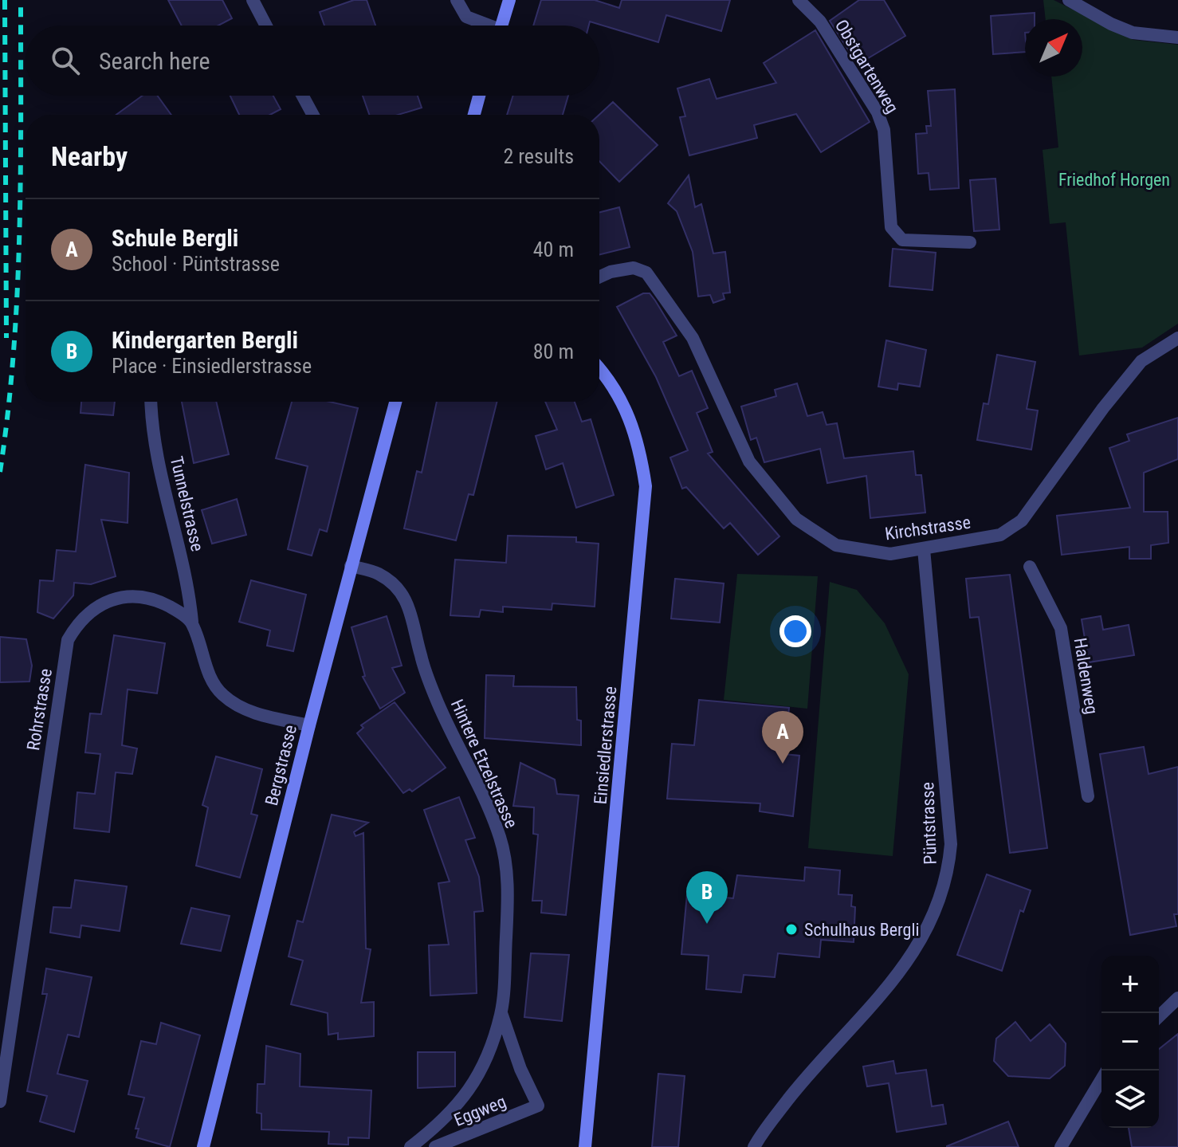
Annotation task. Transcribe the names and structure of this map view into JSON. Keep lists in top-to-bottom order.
{
  "streets": {
    "main road": ["Einsiedlerstrasse", "Bergstrasse"],
    "street": [
      "Obstgartenweg",
      "Tunnelstrasse",
      "Kirchstrasse",
      "Haldenweg",
      "Rohrstrasse",
      "Hintere Etzelstrasse",
      "Püntstrasse",
      "Eggweg"
    ]
  },
  "crossings": [
    ["Tunnelstrasse", "Rohrstrasse"],
    ["Kirchstrasse", "Püntstrasse"],
    ["Hintere Etzelstrasse", "Bergstrasse"],
    ["Hintere Etzelstrasse", "Eggweg"]
  ],
  "parks": ["Friedhof Horgen"],
  "places": ["Schulhaus Bergli"],
  "north": "top right",
  "page": {
    "search": "Search here",
    "heading": ["Nearby", "2 results"],
    "list": [
      {
        "mark": "A",
        "name": "Schule Bergli",
        "note": "School · Püntstrasse",
        "value": "40 m"
      },
      {
        "mark": "B",
        "name": "Kindergarten Bergli",
        "note": "Place · Einsiedlerstrasse",
        "value": "80 m"
      }
    ],
    "pins": ["A", "B"],
    "map_buttons": ["+", "−"]
  }
}
